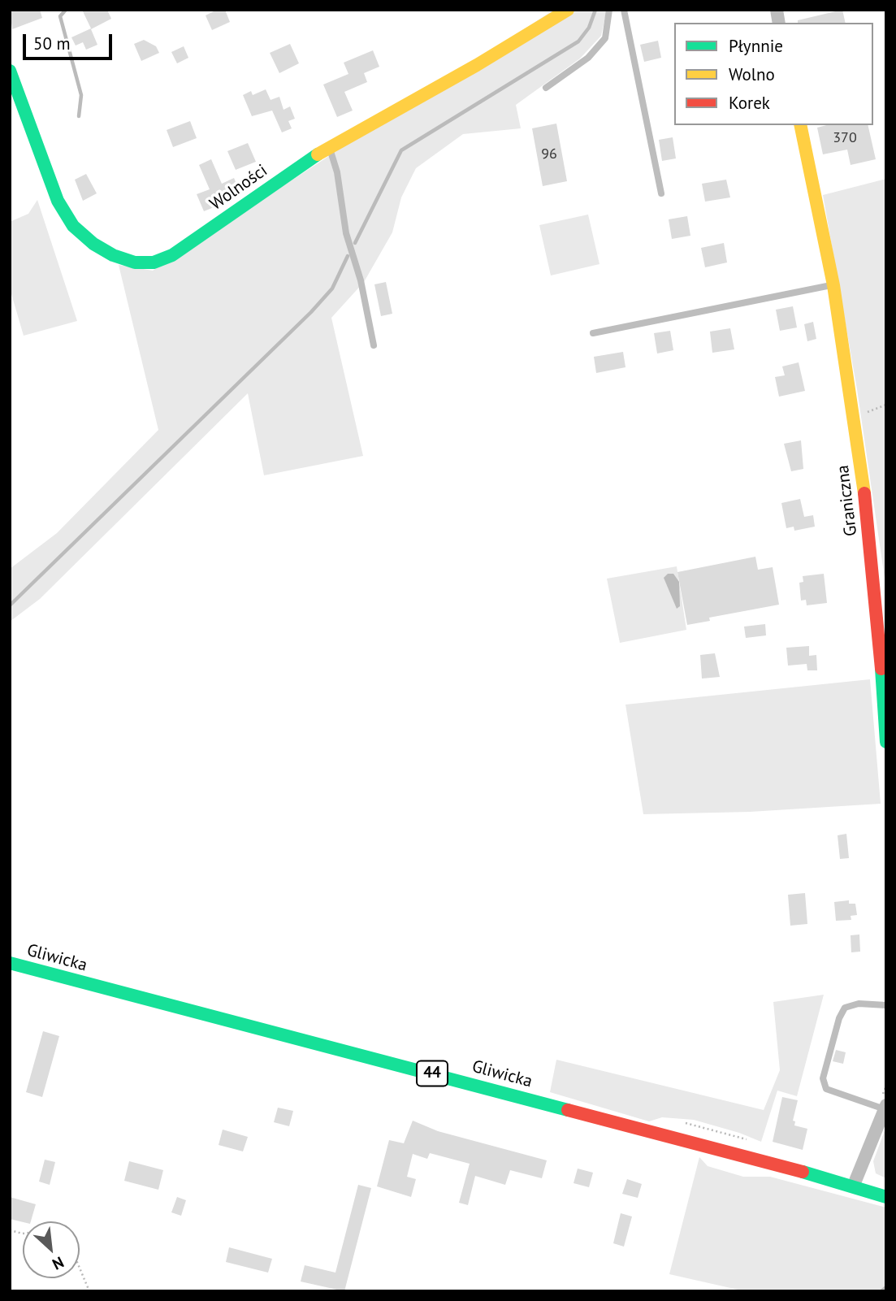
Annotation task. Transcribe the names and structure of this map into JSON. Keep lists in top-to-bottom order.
{
  "streets": {
    "street": [
      "Wolności",
      "Graniczna",
      "Gliwicka",
      "44"
    ]
  },
  "crossings": [
    ["Gliwicka", "44"]
  ],
  "house_numbers": ["370", "96"],
  "legend": ["Płynnie", "Wolno", "Korek"],
  "scale_bar": "50 m",
  "north": "bottom right"
}
